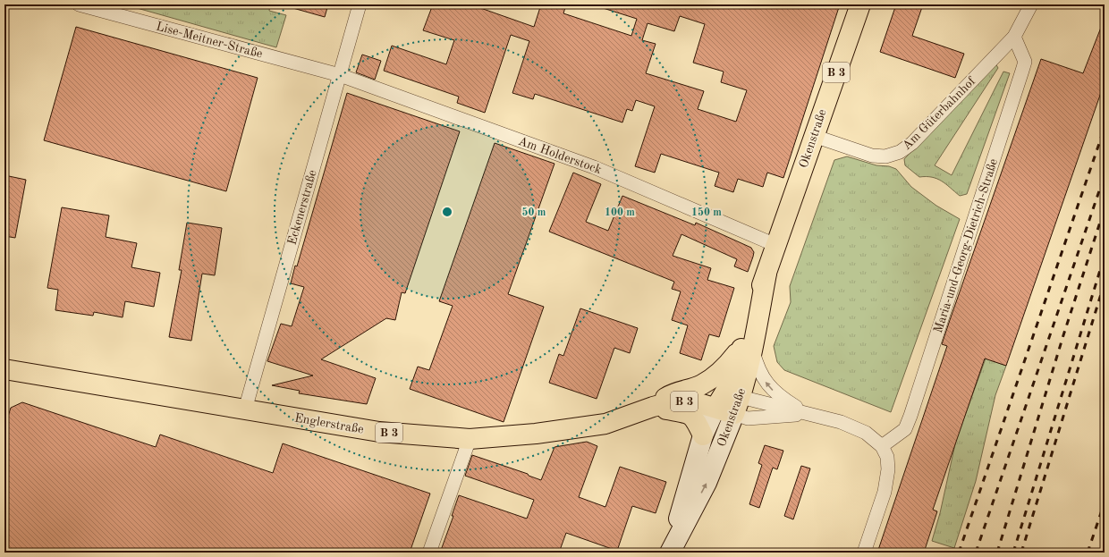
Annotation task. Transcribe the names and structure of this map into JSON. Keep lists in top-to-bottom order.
{
  "streets": {
    "main road": ["B 3", "Okenstraße", "Englerstraße"],
    "street": [
      "Lise-Meitner-Straße",
      "Am Güterbahnhof",
      "Am Holderstock",
      "Eckenerstraße",
      "Maria-und-Georg-Dietrich-Straße"
    ]
  },
  "crossings": [
    ["Lise-Meitner-Straße", "Am Holderstock"],
    ["Lise-Meitner-Straße", "Eckenerstraße"],
    ["B 3", "Okenstraße"],
    ["B 3", "Englerstraße"],
    ["Am Güterbahnhof", "Okenstraße"],
    ["Am Güterbahnhof", "Maria-und-Georg-Dietrich-Straße"],
    ["Okenstraße", "Am Holderstock"],
    ["Okenstraße", "Englerstraße"],
    ["Am Holderstock", "Eckenerstraße"],
    ["Eckenerstraße", "Englerstraße"]
  ],
  "rings": ["50 m", "100 m", "150 m"]
}
